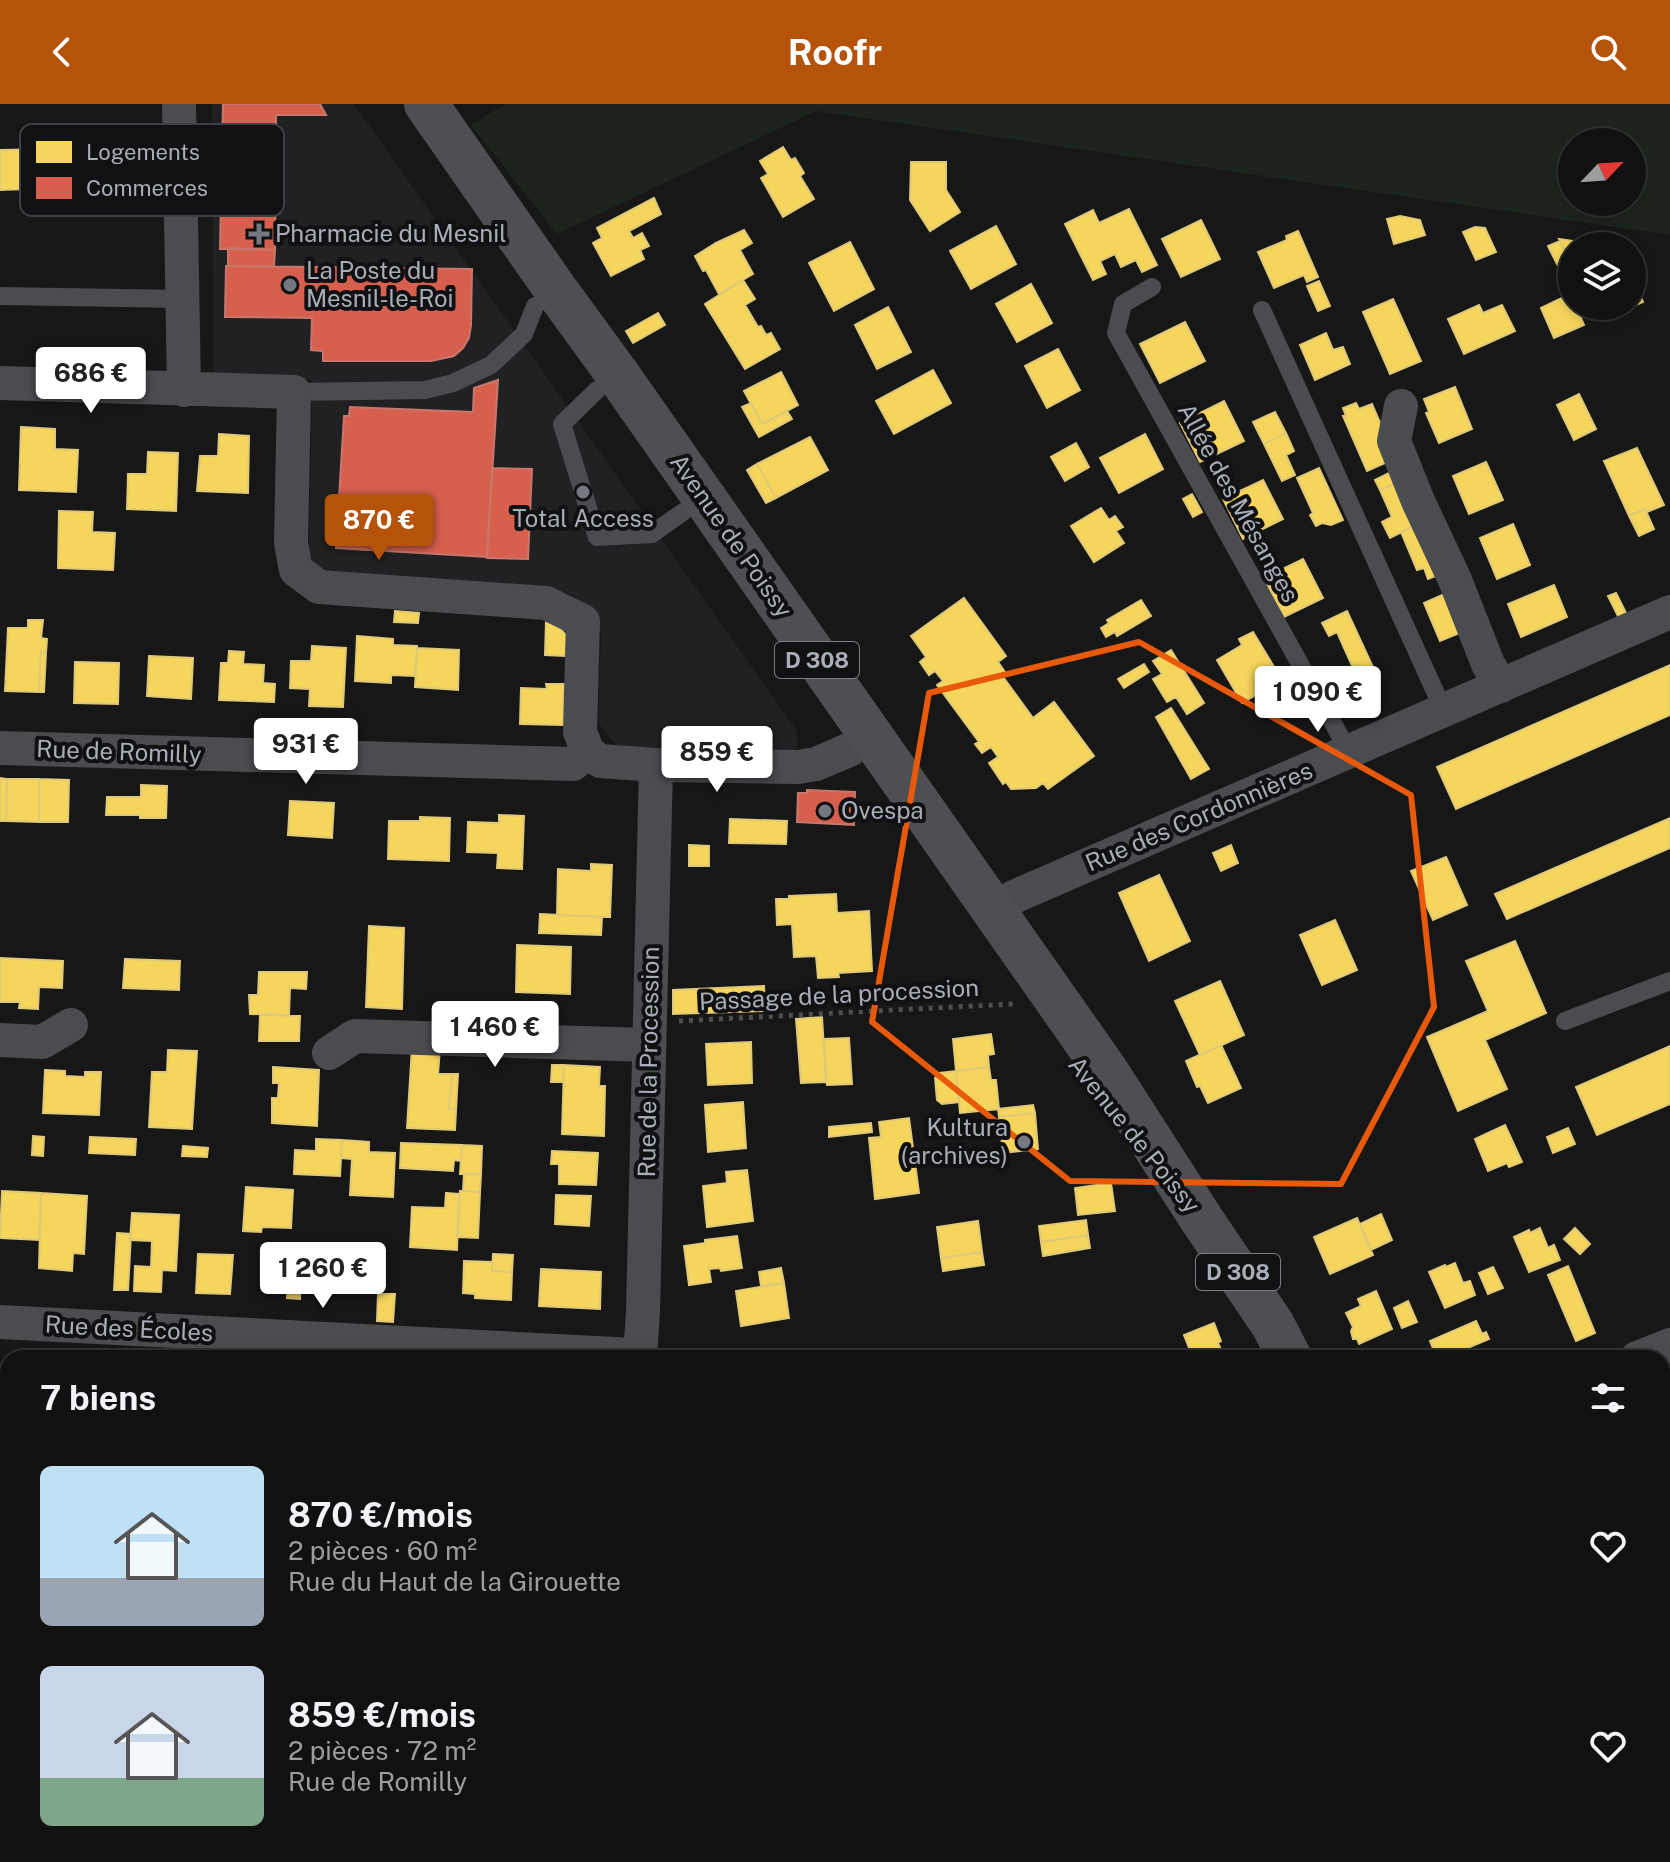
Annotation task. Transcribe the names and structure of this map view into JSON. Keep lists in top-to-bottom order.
{
  "streets": {
    "main road": ["Avenue de Poissy", "D 308"],
    "street": [
      "Rue de Romilly",
      "Rue des Cordonnières",
      "Rue de la Procession",
      "Rue des Écoles"
    ],
    "lane": ["Allée des Mésanges"],
    "path": ["Passage de la procession"]
  },
  "crossings": [
    ["Allée des Mésanges", "Rue des Cordonnières"],
    ["Avenue de Poissy", "D 308"],
    ["Avenue de Poissy", "Rue des Cordonnières"],
    ["Avenue de Poissy", "Passage de la procession"],
    ["Passage de la procession", "Rue de la Procession"]
  ],
  "places": {
    "health": ["Pharmacie du Mesnil"],
    "other": [
      "La Poste du Mesnil-le-Roi",
      "Total Access",
      "Ovespa",
      "Kultura (archives)"
    ]
  },
  "legend": ["Logements", "Commerces"],
  "north": "top right",
  "page": {
    "header": "Roofr",
    "price": [
      "686 €",
      "870 €",
      "1 090 €",
      "931 €",
      "859 €",
      "1 460 €",
      "1 260 €"
    ],
    "heading": "7 biens",
    "list": [
      {
        "name": "870 €/mois",
        "note": "2 pièces · 60 m² · Rue du Haut de la Girouette"
      },
      {
        "name": "859 €/mois",
        "note": "2 pièces · 72 m² · Rue de Romilly"
      }
    ]
  }
}
